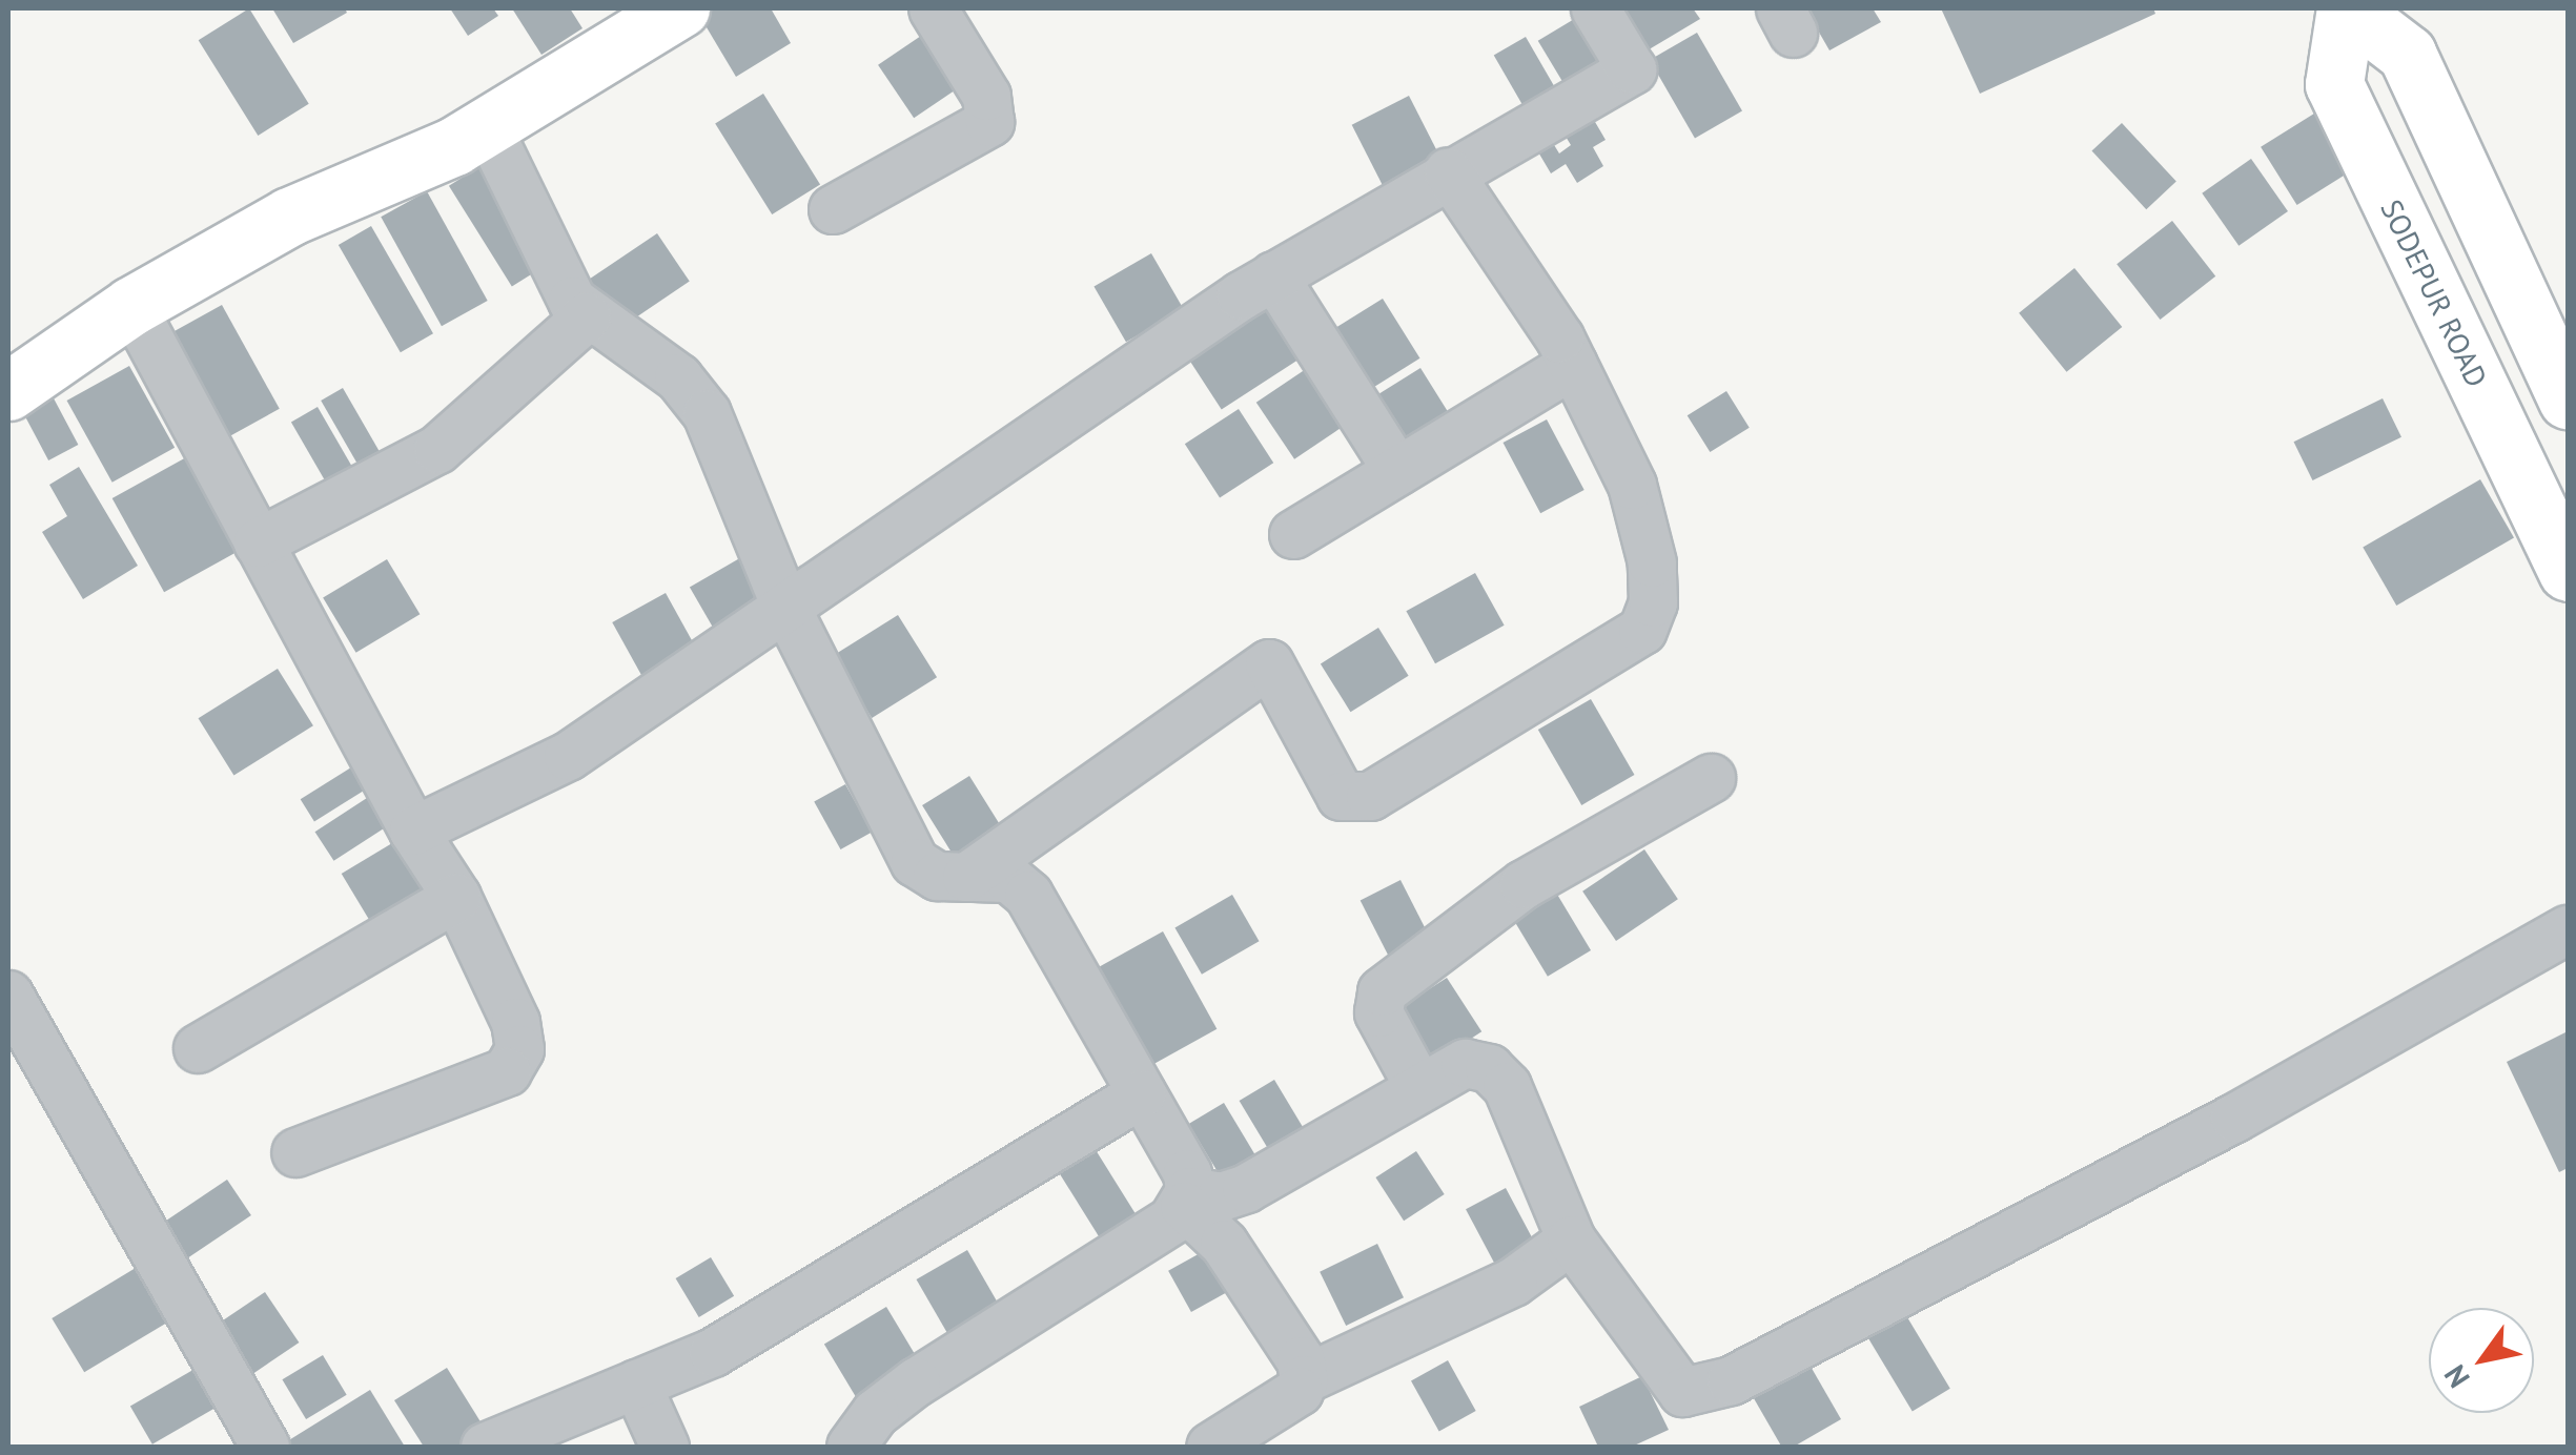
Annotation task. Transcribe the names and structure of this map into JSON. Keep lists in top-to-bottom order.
{
  "streets": {
    "main road": ["SODEPUR ROAD"]
  },
  "north": "bottom left"
}
